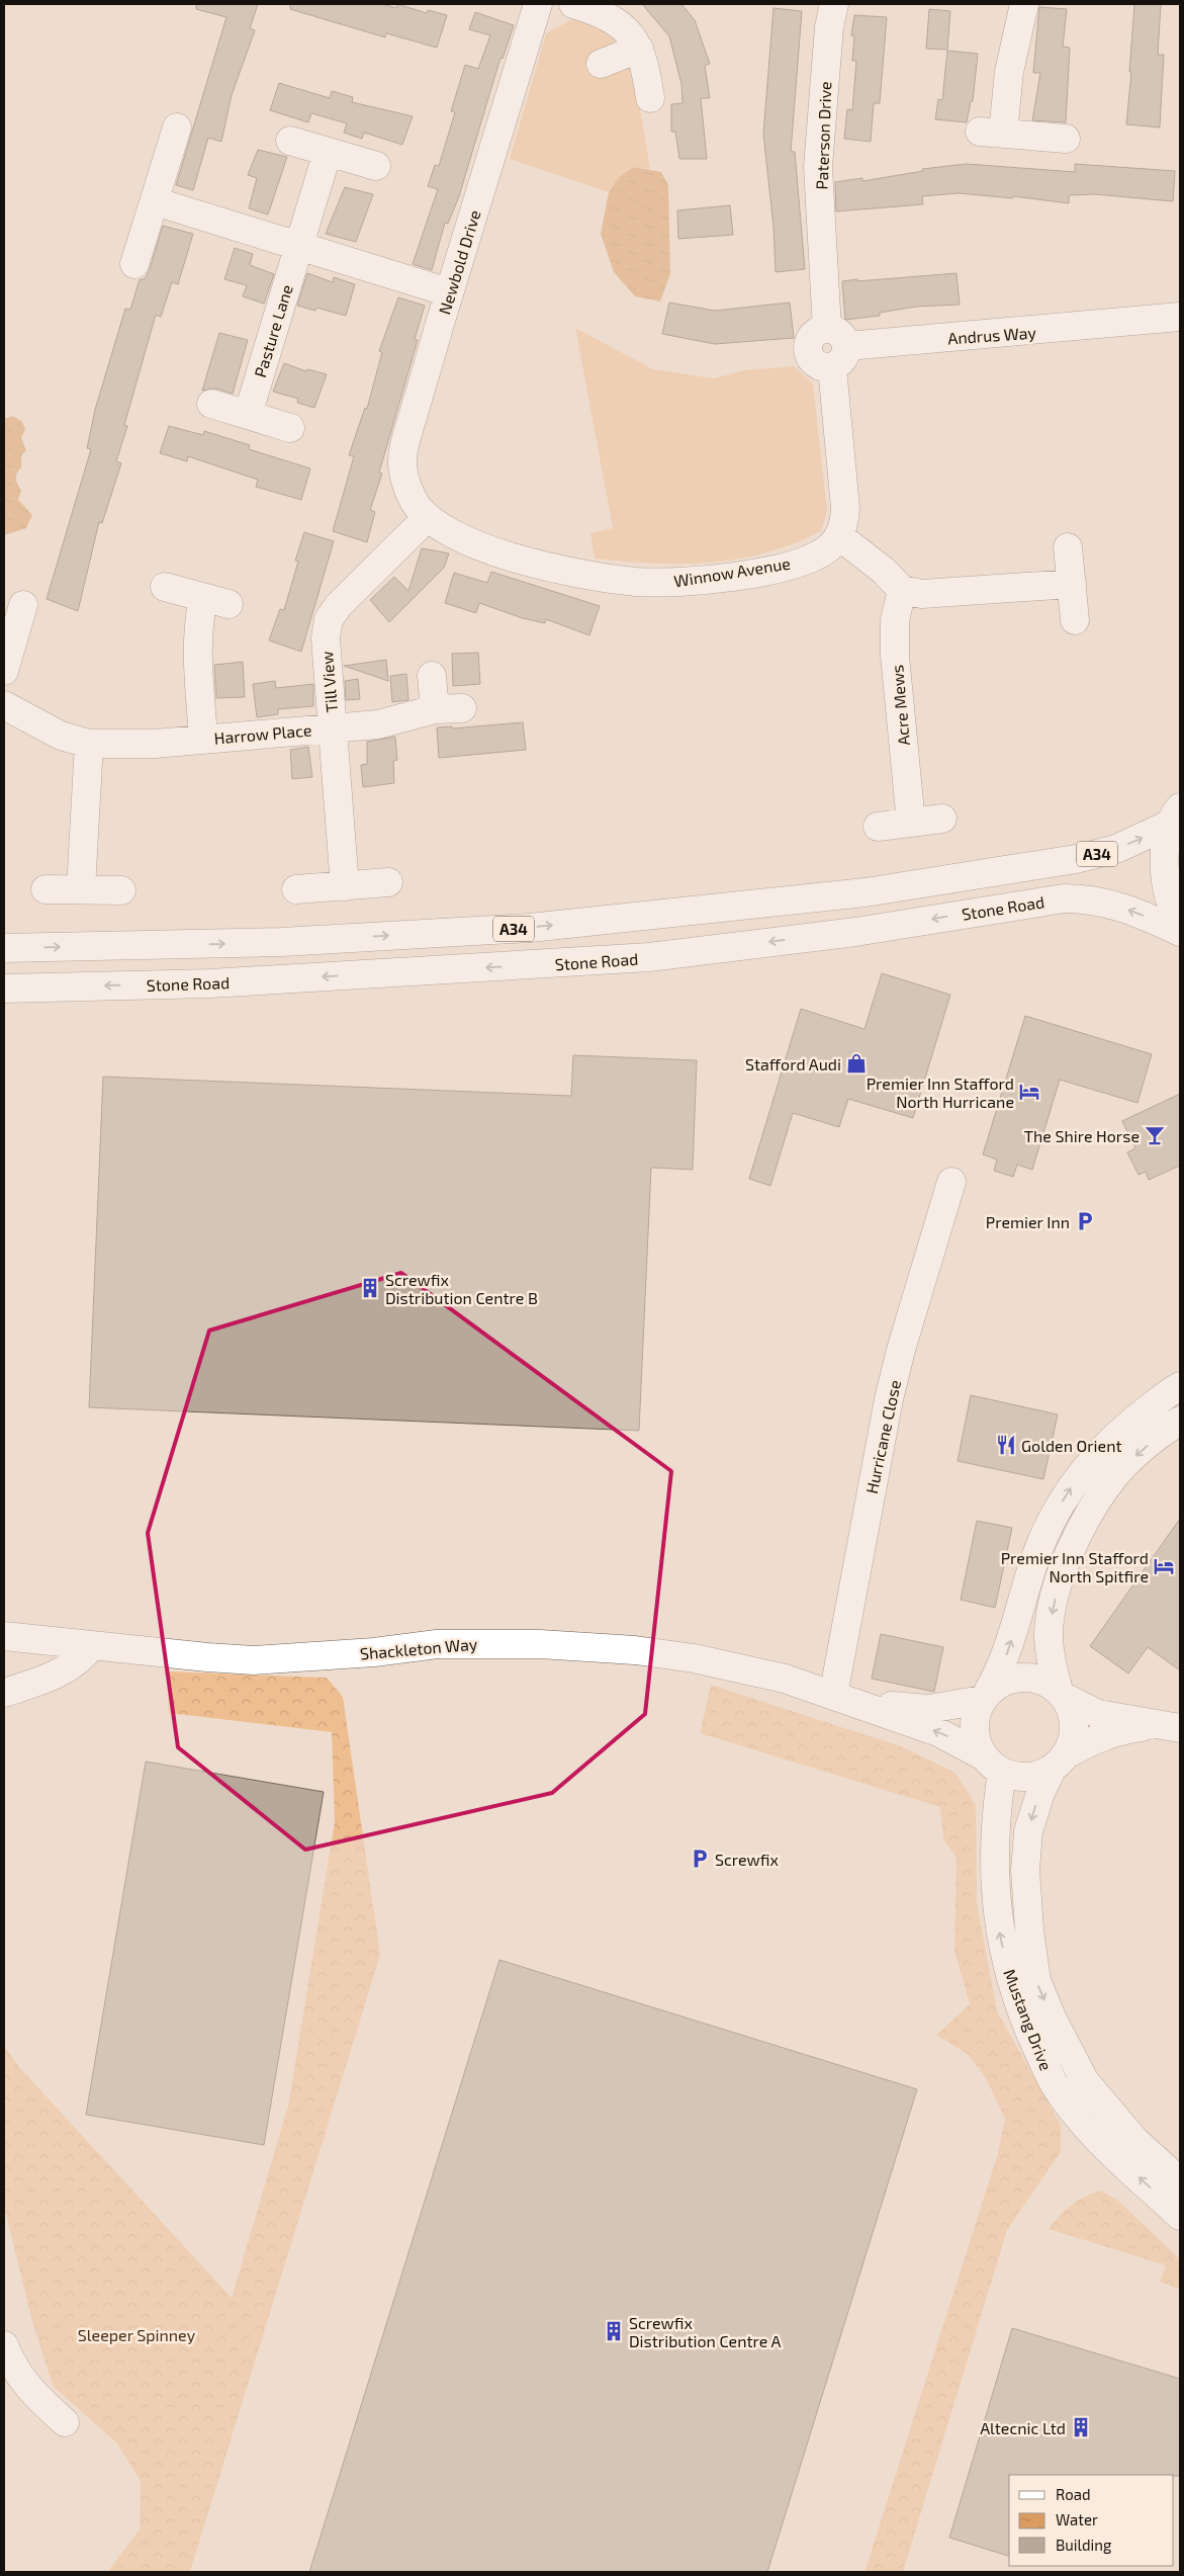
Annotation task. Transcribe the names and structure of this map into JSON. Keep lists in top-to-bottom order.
{
  "streets": {
    "main road": [
      "Paterson Drive",
      "Newbold Drive",
      "Pasture Lane",
      "Andrus Way",
      "Winnow Avenue",
      "Till View",
      "Acre Mews",
      "Harrow Place",
      "A34",
      "Stone Road",
      "Hurricane Close",
      "Shackleton Way",
      "Mustang Drive"
    ]
  },
  "crossings": [
    ["Paterson Drive", "Andrus Way"],
    ["Newbold Drive", "Winnow Avenue"],
    ["Newbold Drive", "Till View"],
    ["Winnow Avenue", "Till View"],
    ["Till View", "Harrow Place"],
    ["Hurricane Close", "Shackleton Way"],
    ["Shackleton Way", "Mustang Drive"]
  ],
  "parks": ["Sleeper Spinney"],
  "places": {
    "shop": ["Stafford Audi"],
    "hotel": ["Premier Inn Stafford North Hurricane", "Premier Inn Stafford North Spitfire"],
    "bar": ["The Shire Horse"],
    "parking": ["Premier Inn", "Screwfix"],
    "building": ["Screwfix Distribution Centre B", "Screwfix Distribution Centre A", "Altecnic Ltd"],
    "restaurant": ["Golden Orient"]
  },
  "legend": ["Road", "Water", "Building"]
}
